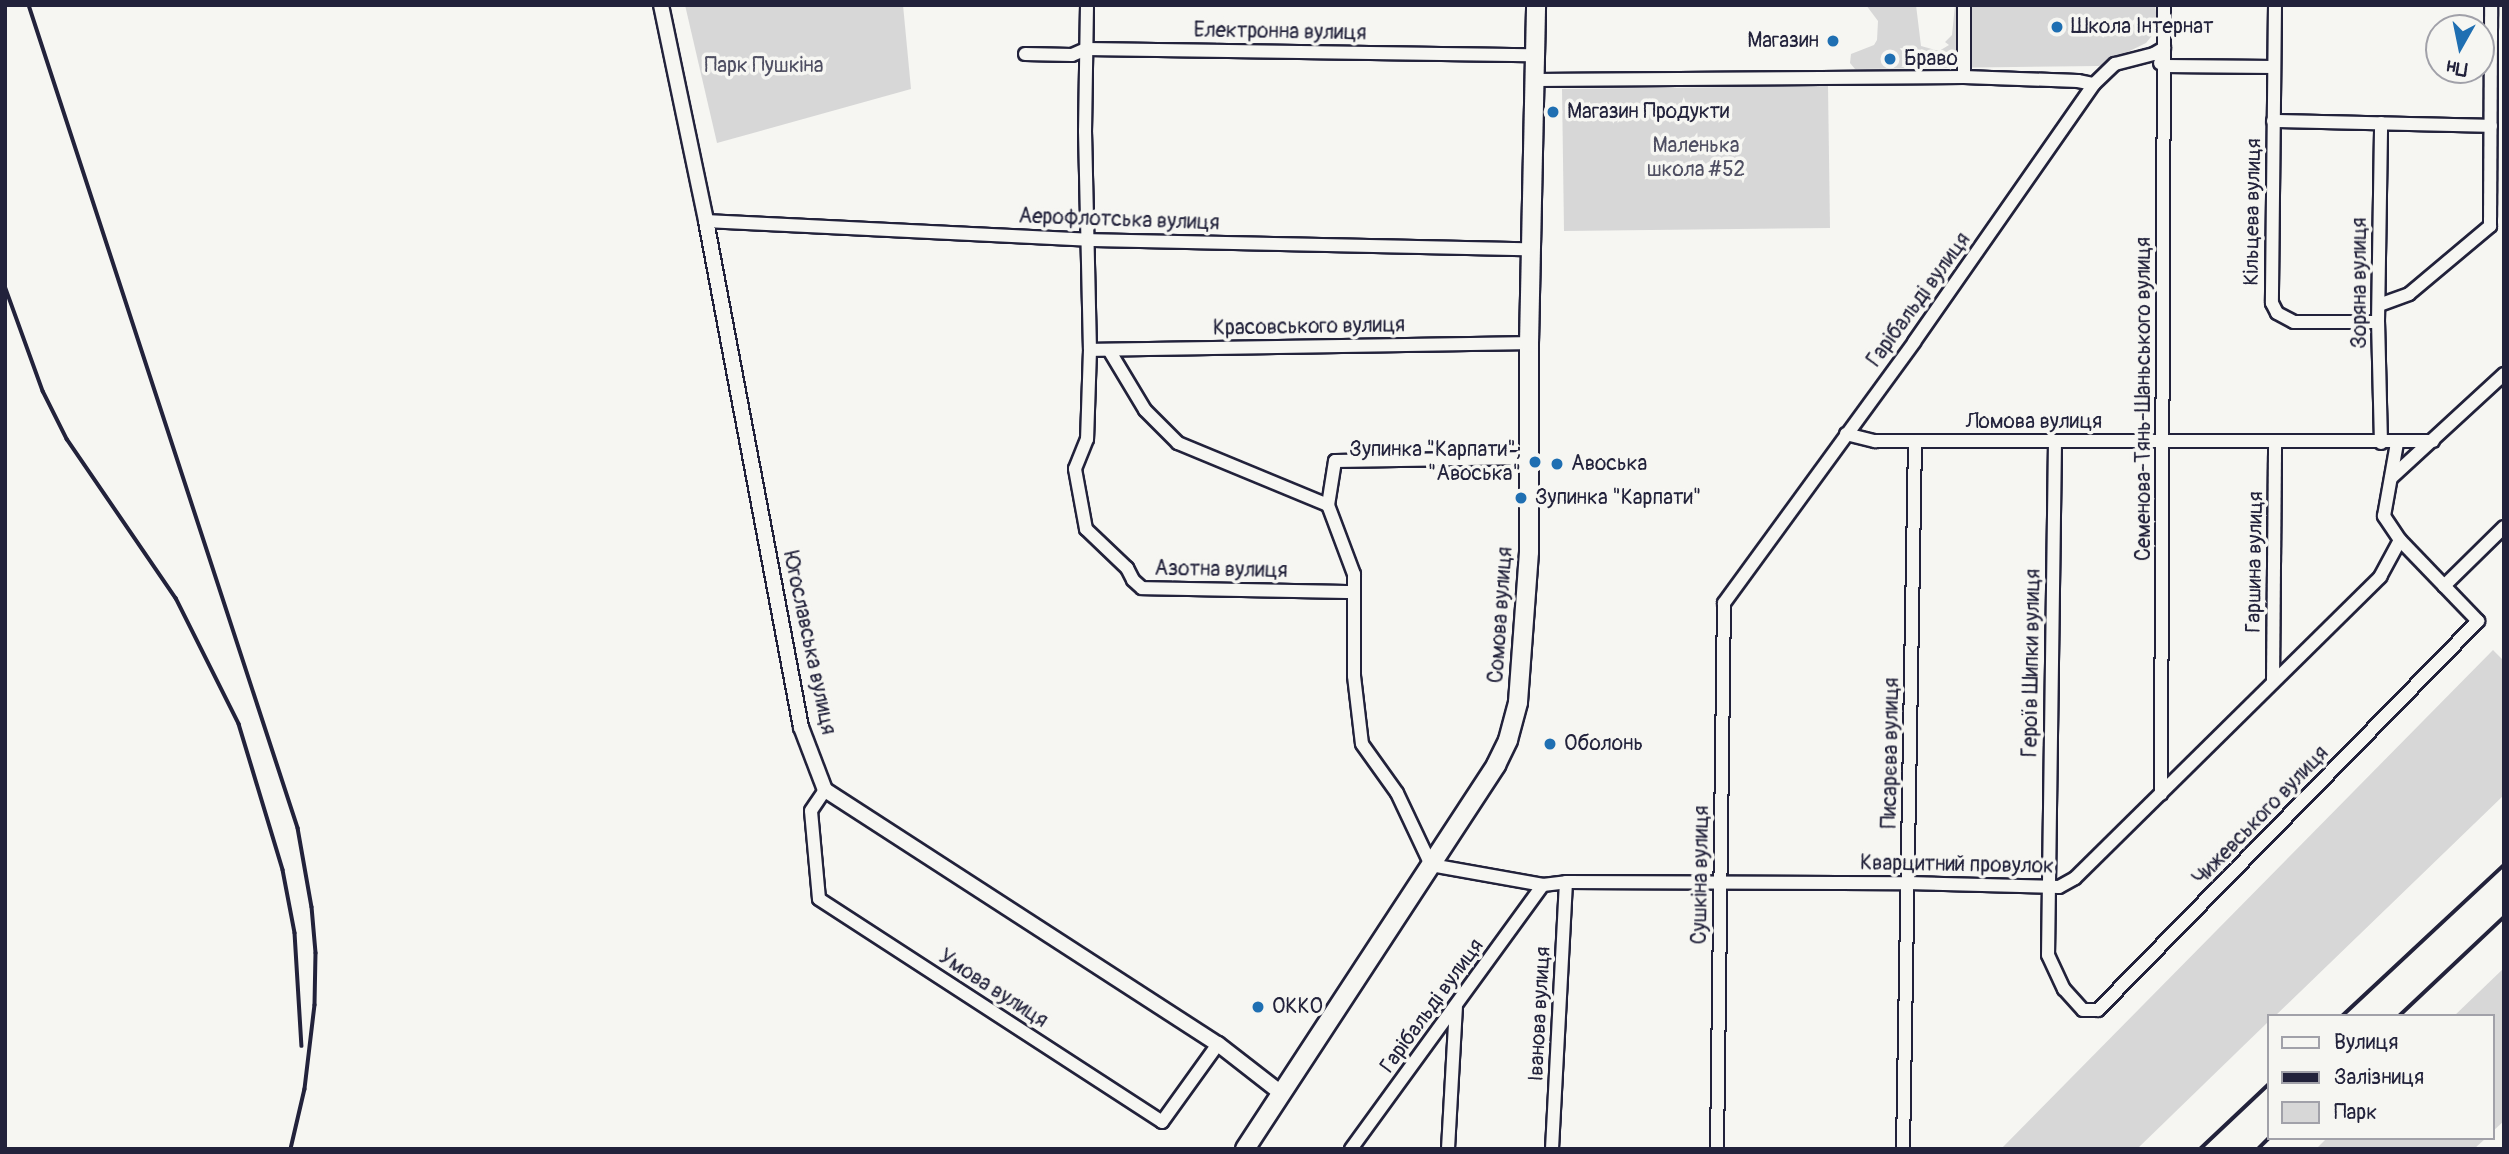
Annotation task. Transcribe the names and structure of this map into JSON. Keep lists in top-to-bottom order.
{
  "streets": {
    "main road": ["Сомова вулиця"],
    "street": [
      "Електронна вулиця",
      "Кільцева вулиця",
      "Аерофлотська вулиця",
      "Зоряна вулиця",
      "Гарібальді вулиця",
      "Красовського вулиця",
      "Семенова-Тянь-Шаньського вулиця",
      "Ломова вулиця",
      "Гаршина вулиця",
      "Азотна вулиця",
      "Югославська вулиця",
      "Героїв Шипки вулиця",
      "Писарєва вулиця",
      "Чижевського вулиця",
      "Кварцитний провулок",
      "Сушкіна вулиця",
      "Умова вулиця",
      "Іванова вулиця"
    ]
  },
  "crossings": [
    ["Електронна вулиця", "Азотна вулиця"],
    ["Електронна вулиця", "Сомова вулиця"],
    ["Кільцева вулиця", "Зоряна вулиця"],
    ["Аерофлотська вулиця", "Азотна вулиця"],
    ["Аерофлотська вулиця", "Сомова вулиця"],
    ["Аерофлотська вулиця", "Югославська вулиця"],
    ["Зоряна вулиця", "Ломова вулиця"],
    ["Гарібальді вулиця", "Семенова-Тянь-Шаньського вулиця"],
    ["Гарібальді вулиця", "Ломова вулиця"],
    ["Гарібальді вулиця", "Кварцитний провулок"],
    ["Гарібальді вулиця", "Сушкіна вулиця"],
    ["Красовського вулиця", "Азотна вулиця"],
    ["Красовського вулиця", "Сомова вулиця"],
    ["Семенова-Тянь-Шаньського вулиця", "Ломова вулиця"],
    ["Семенова-Тянь-Шаньського вулиця", "Кварцитний провулок"],
    ["Ломова вулиця", "Гаршина вулиця"],
    ["Ломова вулиця", "Героїв Шипки вулиця"],
    ["Ломова вулиця", "Писарєва вулиця"],
    ["Гаршина вулиця", "Кварцитний провулок"],
    ["Сомова вулиця", "Кварцитний провулок"],
    ["Югославська вулиця", "Умова вулиця"],
    ["Героїв Шипки вулиця", "Чижевського вулиця"],
    ["Героїв Шипки вулиця", "Кварцитний провулок"],
    ["Писарєва вулиця", "Кварцитний провулок"],
    ["Чижевського вулиця", "Кварцитний провулок"],
    ["Кварцитний провулок", "Сушкіна вулиця"],
    ["Кварцитний провулок", "Іванова вулиця"]
  ],
  "parks": ["Парк Пушкіна", "Маленька школа #52"],
  "places": [
    "Школа Інтернат",
    "Магазин",
    "Браво",
    "Магазин Продукти",
    "Зупинка \"Карпати\", \"Авоська\"",
    "Авоська",
    "Зупинка \"Карпати\"",
    "Оболонь",
    "ОККО"
  ],
  "legend": ["Вулиця", "Залізниця", "Парк"],
  "north": "bottom"
}
